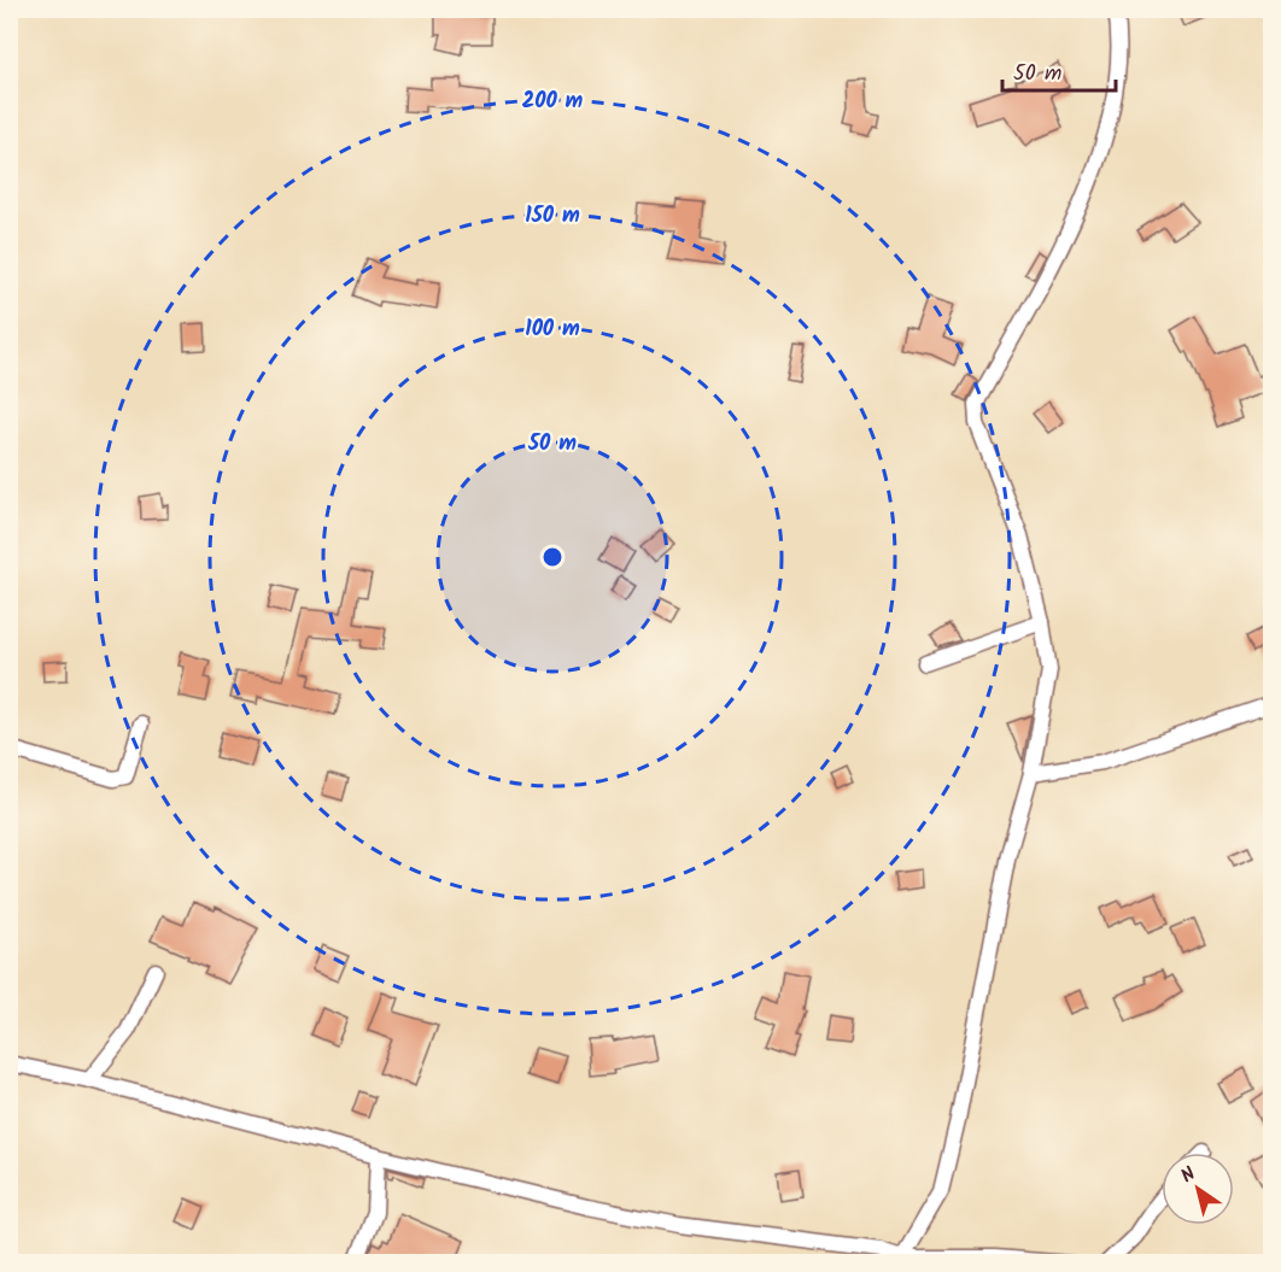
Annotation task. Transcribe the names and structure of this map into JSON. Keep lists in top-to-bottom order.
{
  "scale_bar": "50 m",
  "north": "top left",
  "rings": [
    "200 m",
    "150 m",
    "100 m",
    "50 m"
  ]
}
